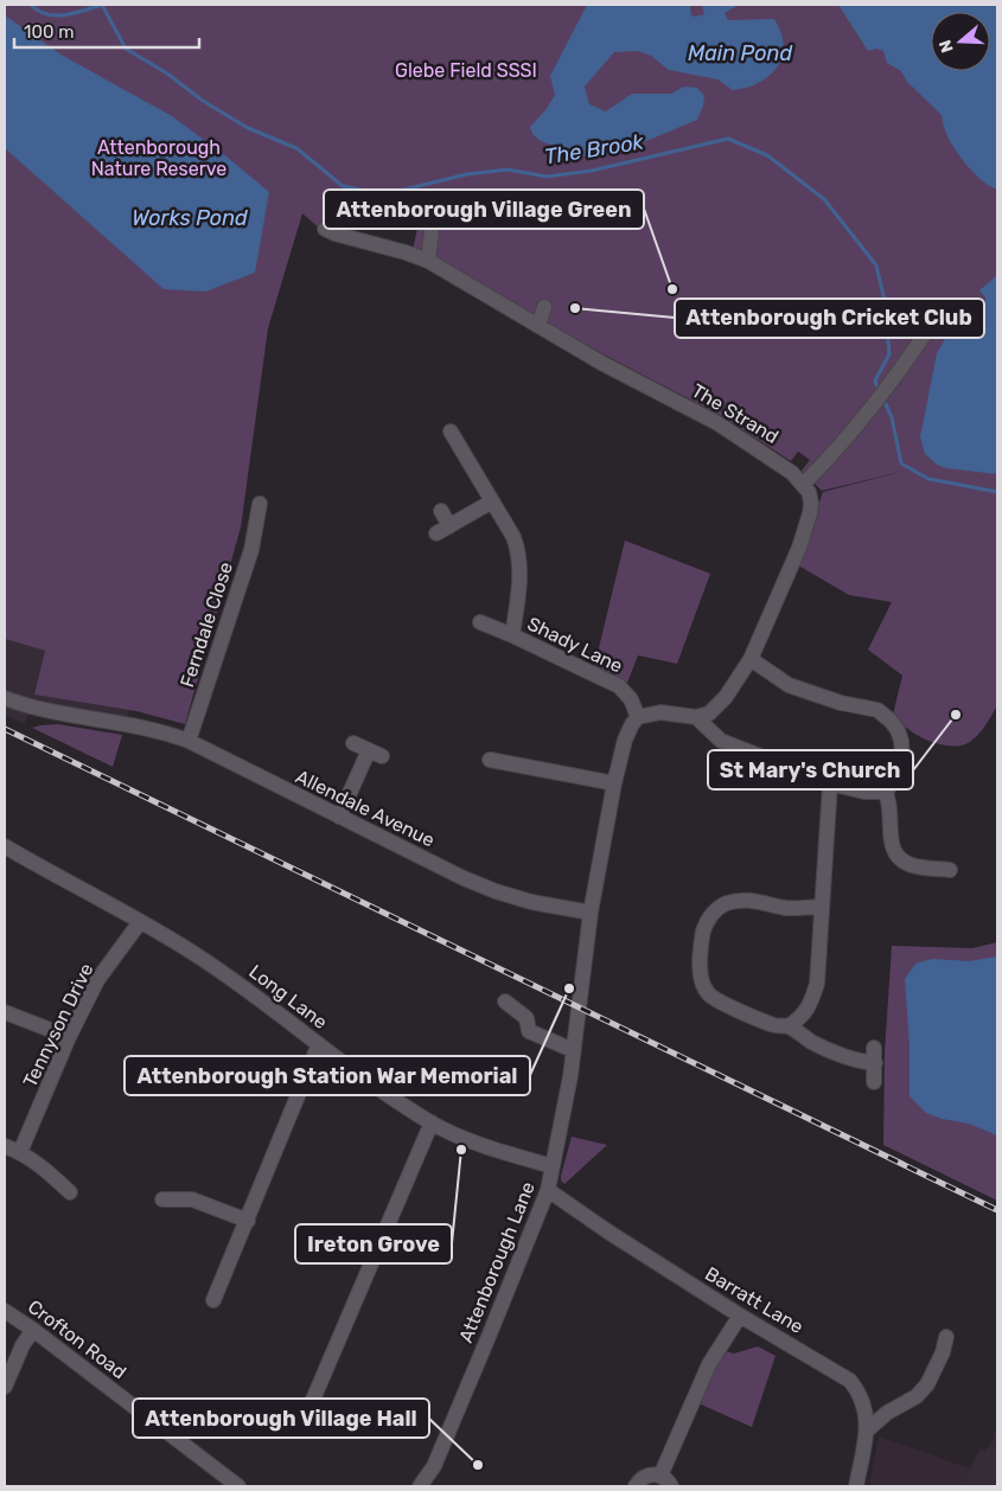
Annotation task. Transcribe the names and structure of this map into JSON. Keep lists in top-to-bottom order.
{
  "streets": {
    "street": [
      "The Strand",
      "Ferndale Close",
      "Shady Lane",
      "Allendale Avenue",
      "Long Lane",
      "Tennyson Drive",
      "Attenborough Lane",
      "Barratt Lane",
      "Crofton Road"
    ]
  },
  "crossings": [
    ["Ferndale Close", "Allendale Avenue"],
    ["Shady Lane", "Attenborough Lane"],
    ["Allendale Avenue", "Attenborough Lane"],
    ["Long Lane", "Tennyson Drive"],
    ["Long Lane", "Attenborough Lane"],
    ["Attenborough Lane", "Barratt Lane"]
  ],
  "water": ["Main Pond", "The Brook", "Works Pond"],
  "parks": ["Glebe Field SSSI", "Attenborough Nature Reserve"],
  "places": [
    "Attenborough Village Green",
    "Attenborough Cricket Club",
    "St Mary's Church",
    "Attenborough Station War Memorial",
    "Ireton Grove",
    "Attenborough Village Hall"
  ],
  "scale_bar": "100 m",
  "north": "left"
}
